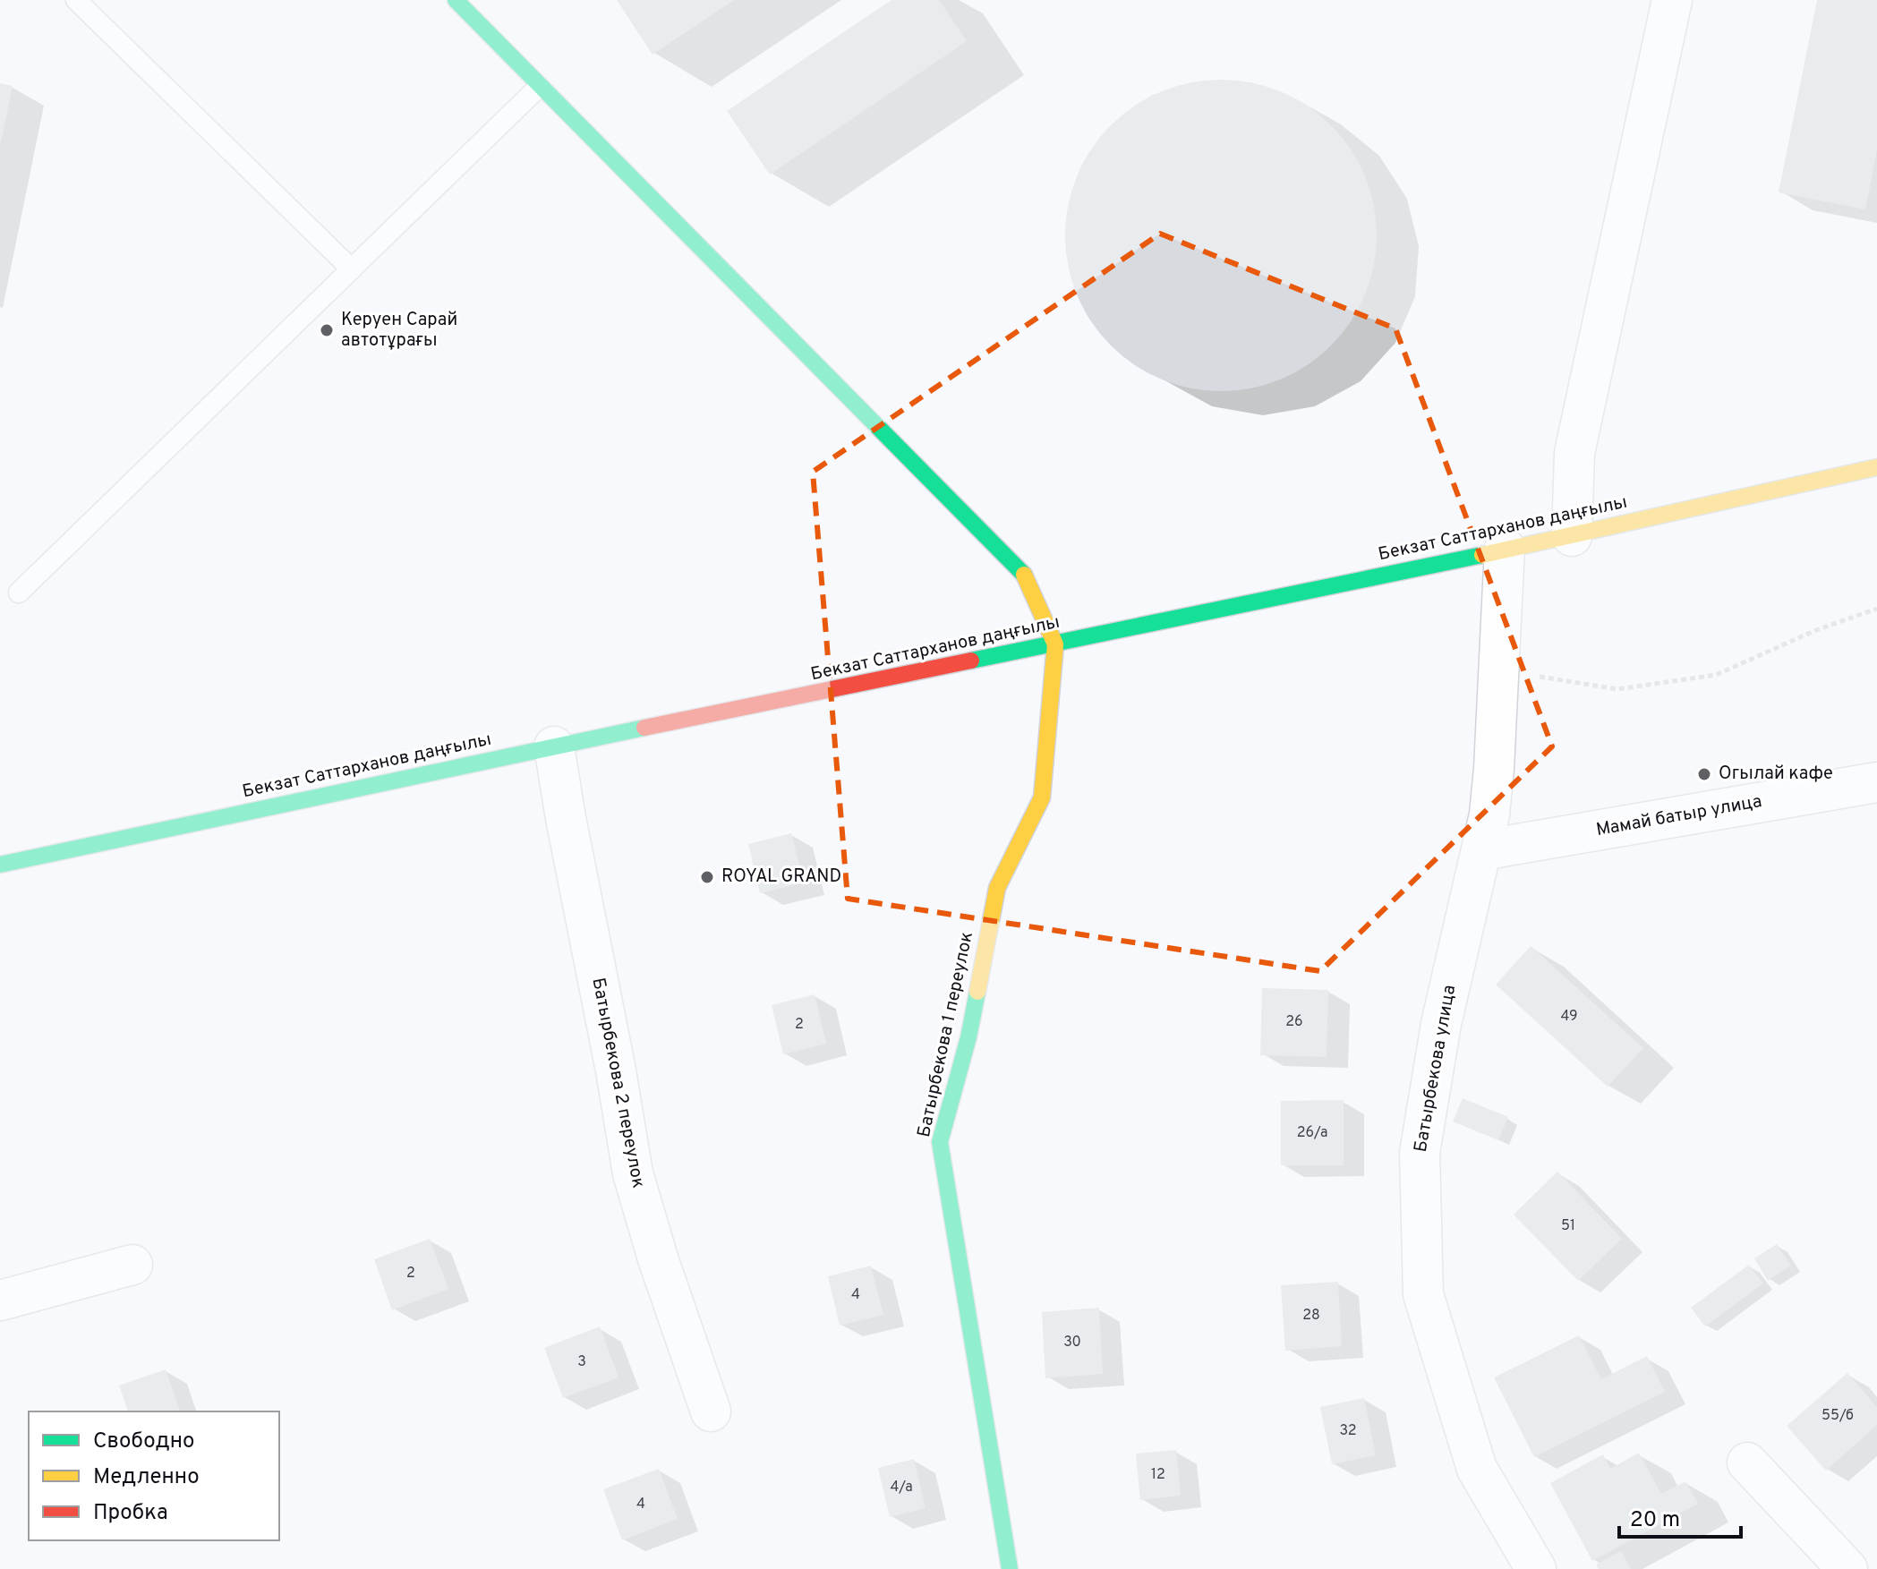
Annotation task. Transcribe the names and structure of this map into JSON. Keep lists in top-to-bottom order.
{
  "streets": {
    "main road": ["Бекзат Саттарханов даңғылы", "Батырбекова 1 переулок"],
    "street": ["Мамай батыр улица", "Батырбекова улица", "Батырбекова 2 переулок"]
  },
  "crossings": [
    ["Бекзат Саттарханов даңғылы", "Батырбекова 1 переулок"],
    ["Бекзат Саттарханов даңғылы", "Батырбекова улица"],
    ["Бекзат Саттарханов даңғылы", "Батырбекова 2 переулок"],
    ["Мамай батыр улица", "Батырбекова улица"]
  ],
  "places": ["Керуен Сарай автотұрағы", "Огылай кафе", "ROYAL GRAND"],
  "house_numbers": [
    "49",
    "26",
    "2",
    "26/а",
    "51",
    "2",
    "4",
    "28",
    "30",
    "3",
    "55/б",
    "32",
    "12",
    "4/а",
    "4"
  ],
  "legend": ["Свободно", "Медленно", "Пробка"],
  "scale_bar": "20 m"
}
